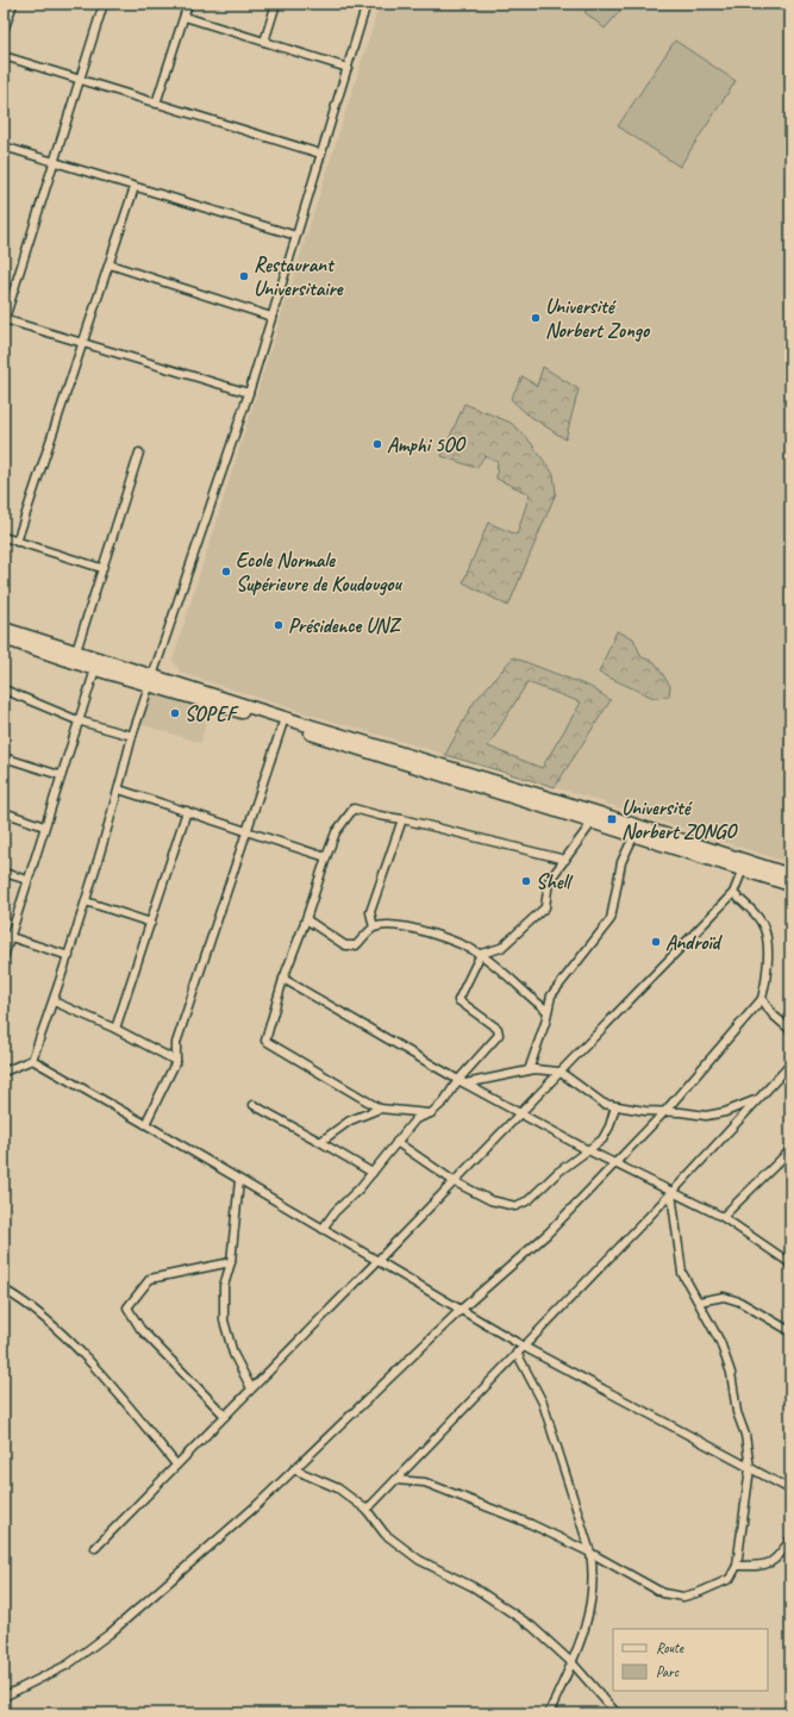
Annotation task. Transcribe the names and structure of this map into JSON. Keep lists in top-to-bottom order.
{
  "places": {
    "other": [
      "Restaurant Universitaire",
      "Université Norbert Zongo",
      "Amphi 5OO",
      "Ecole Normale Supérieure de Koudougou",
      "Présidence UNZ",
      "SOPEF",
      "Shell",
      "Androïd"
    ],
    "transit": ["Université Norbert ZONGO"]
  },
  "legend": ["Route", "Parc"]
}
